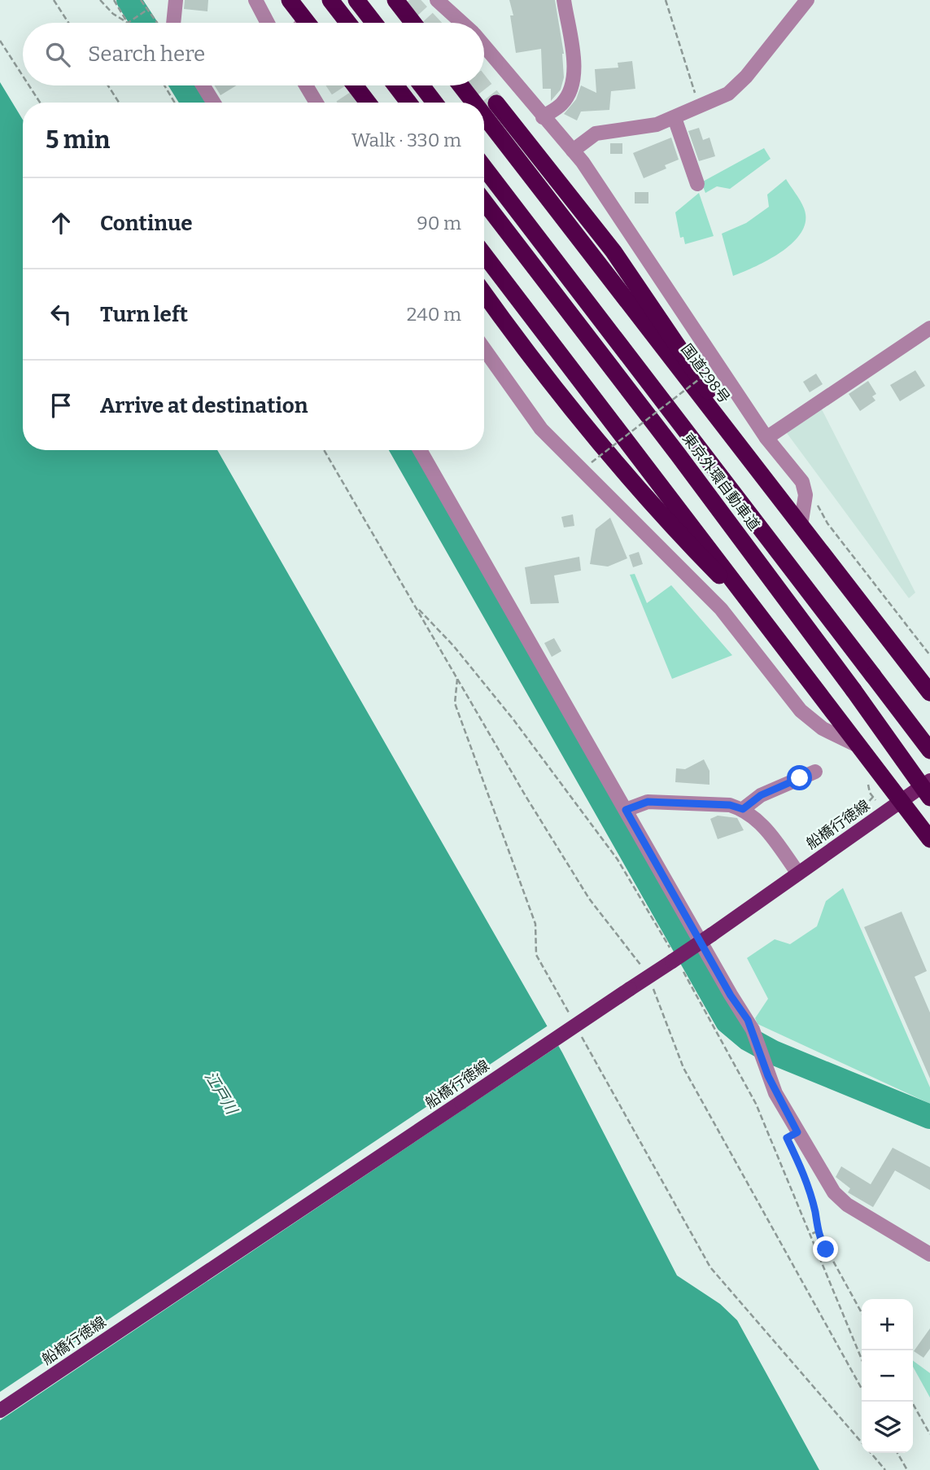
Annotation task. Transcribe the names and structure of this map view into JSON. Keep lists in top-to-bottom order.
{
  "streets": {
    "highway": ["国道298号", "東京外環自動車道"],
    "main road": ["船橋行徳線"]
  },
  "water": ["江戸川"],
  "page": {
    "search": "Search here",
    "heading": ["5 min", "Walk · 330 m"],
    "list": [
      ["Continue", "90 m"],
      ["Turn left", "240 m"],
      "Arrive at destination"
    ],
    "map_buttons": ["+", "−"]
  }
}
